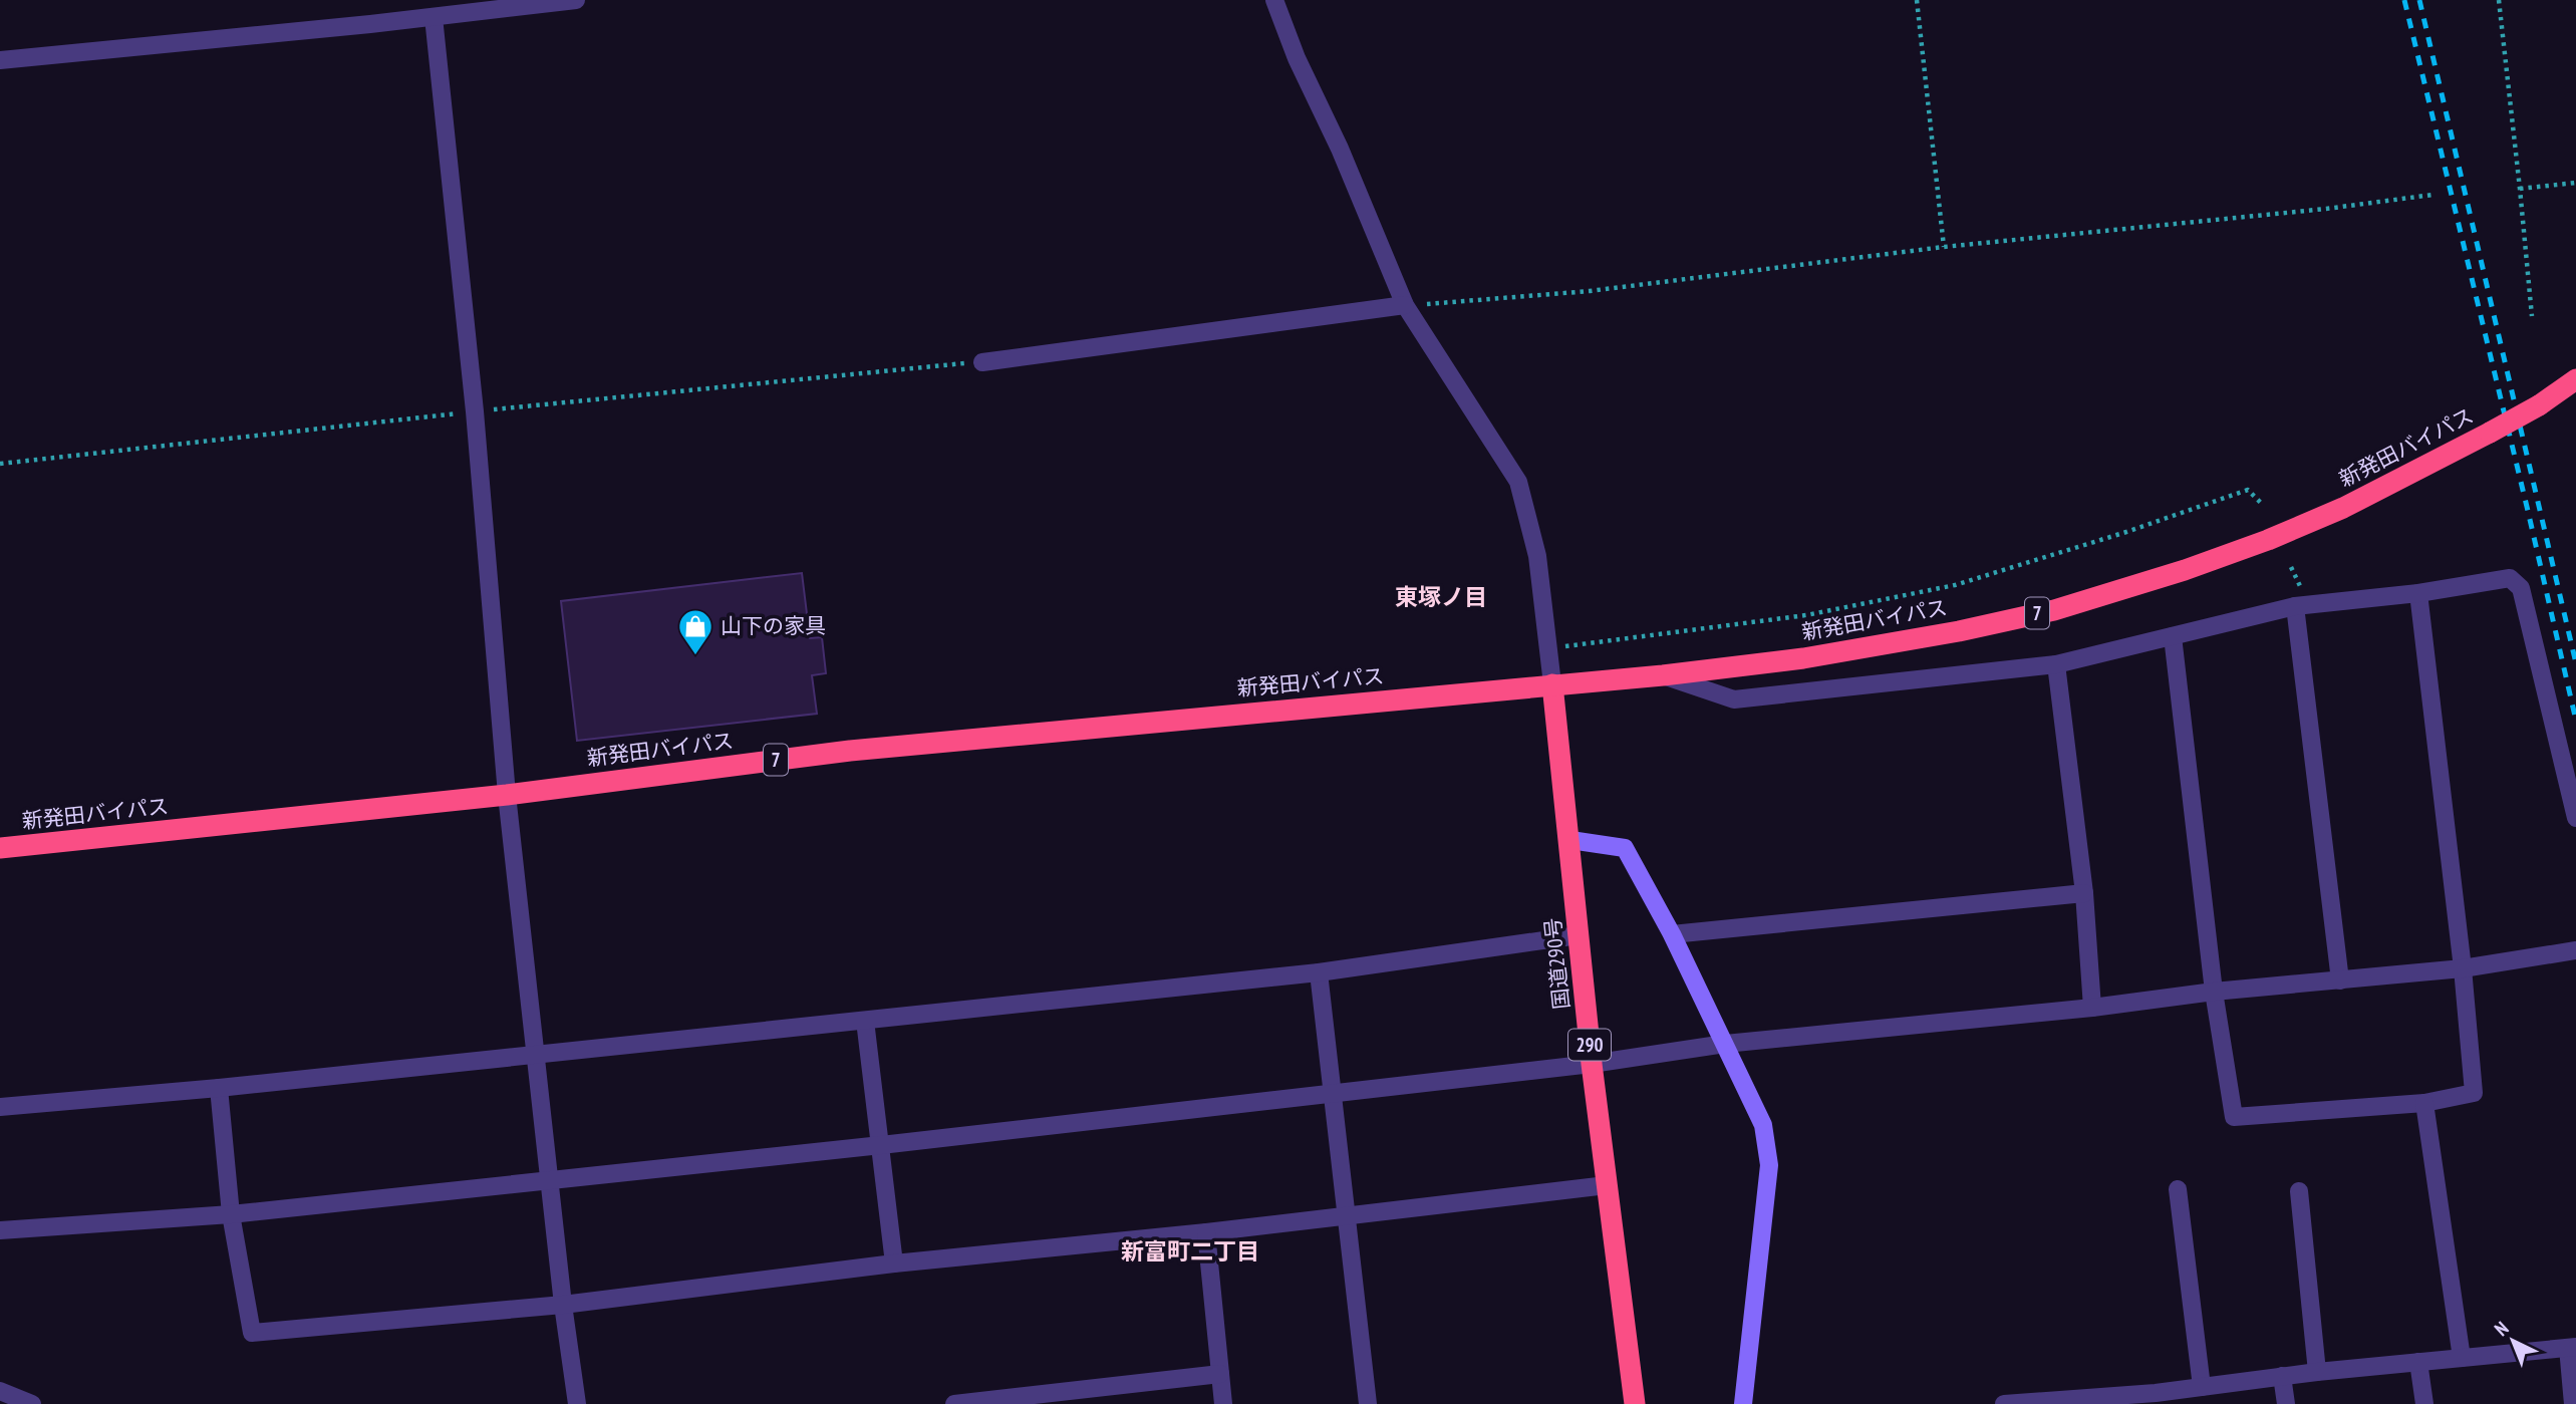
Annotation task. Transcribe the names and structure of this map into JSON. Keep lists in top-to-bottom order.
{
  "streets": {
    "highway": [
      "新発田バイパス",
      "7",
      "国道290号",
      "290"
    ]
  },
  "crossings": [
    ["新発田バイパス", "国道290号"]
  ],
  "districts": ["東塚ノ目", "新富町二丁目"],
  "places": {
    "shop": ["山下の家具"]
  },
  "north": "top left"
}
